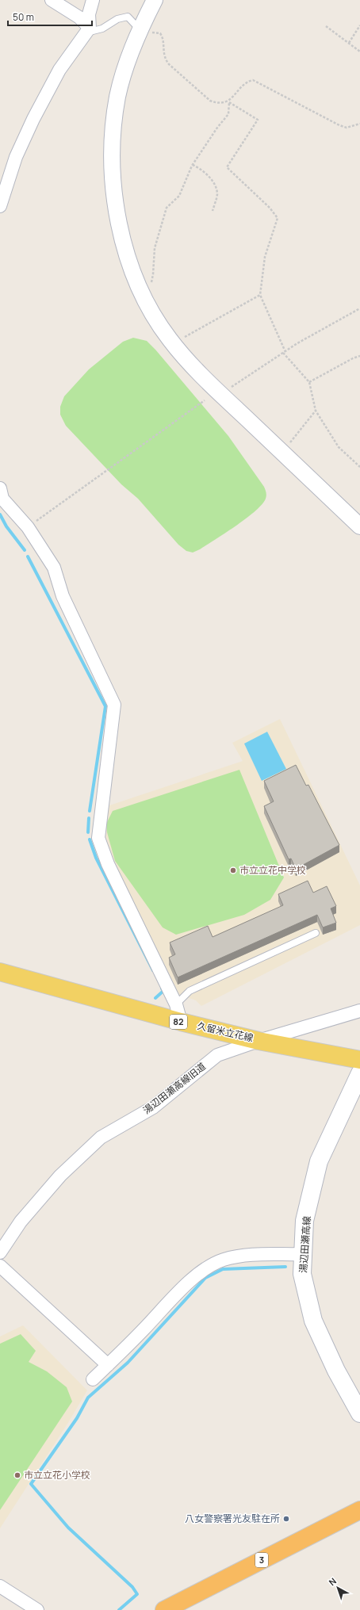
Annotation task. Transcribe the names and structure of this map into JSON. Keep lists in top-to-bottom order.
{
  "streets": {
    "highway": ["3"],
    "main road": ["82", "久留米立花線", "湯辺田瀬高線"],
    "street": ["湯辺田瀬高線旧道"]
  },
  "crossings": [
    ["久留米立花線", "湯辺田瀬高線旧道"]
  ],
  "places": ["市立立花中学校", "市立立花小学校", "八女警察署光友駐在所"],
  "scale_bar": "50 m",
  "north": "top left"
}
